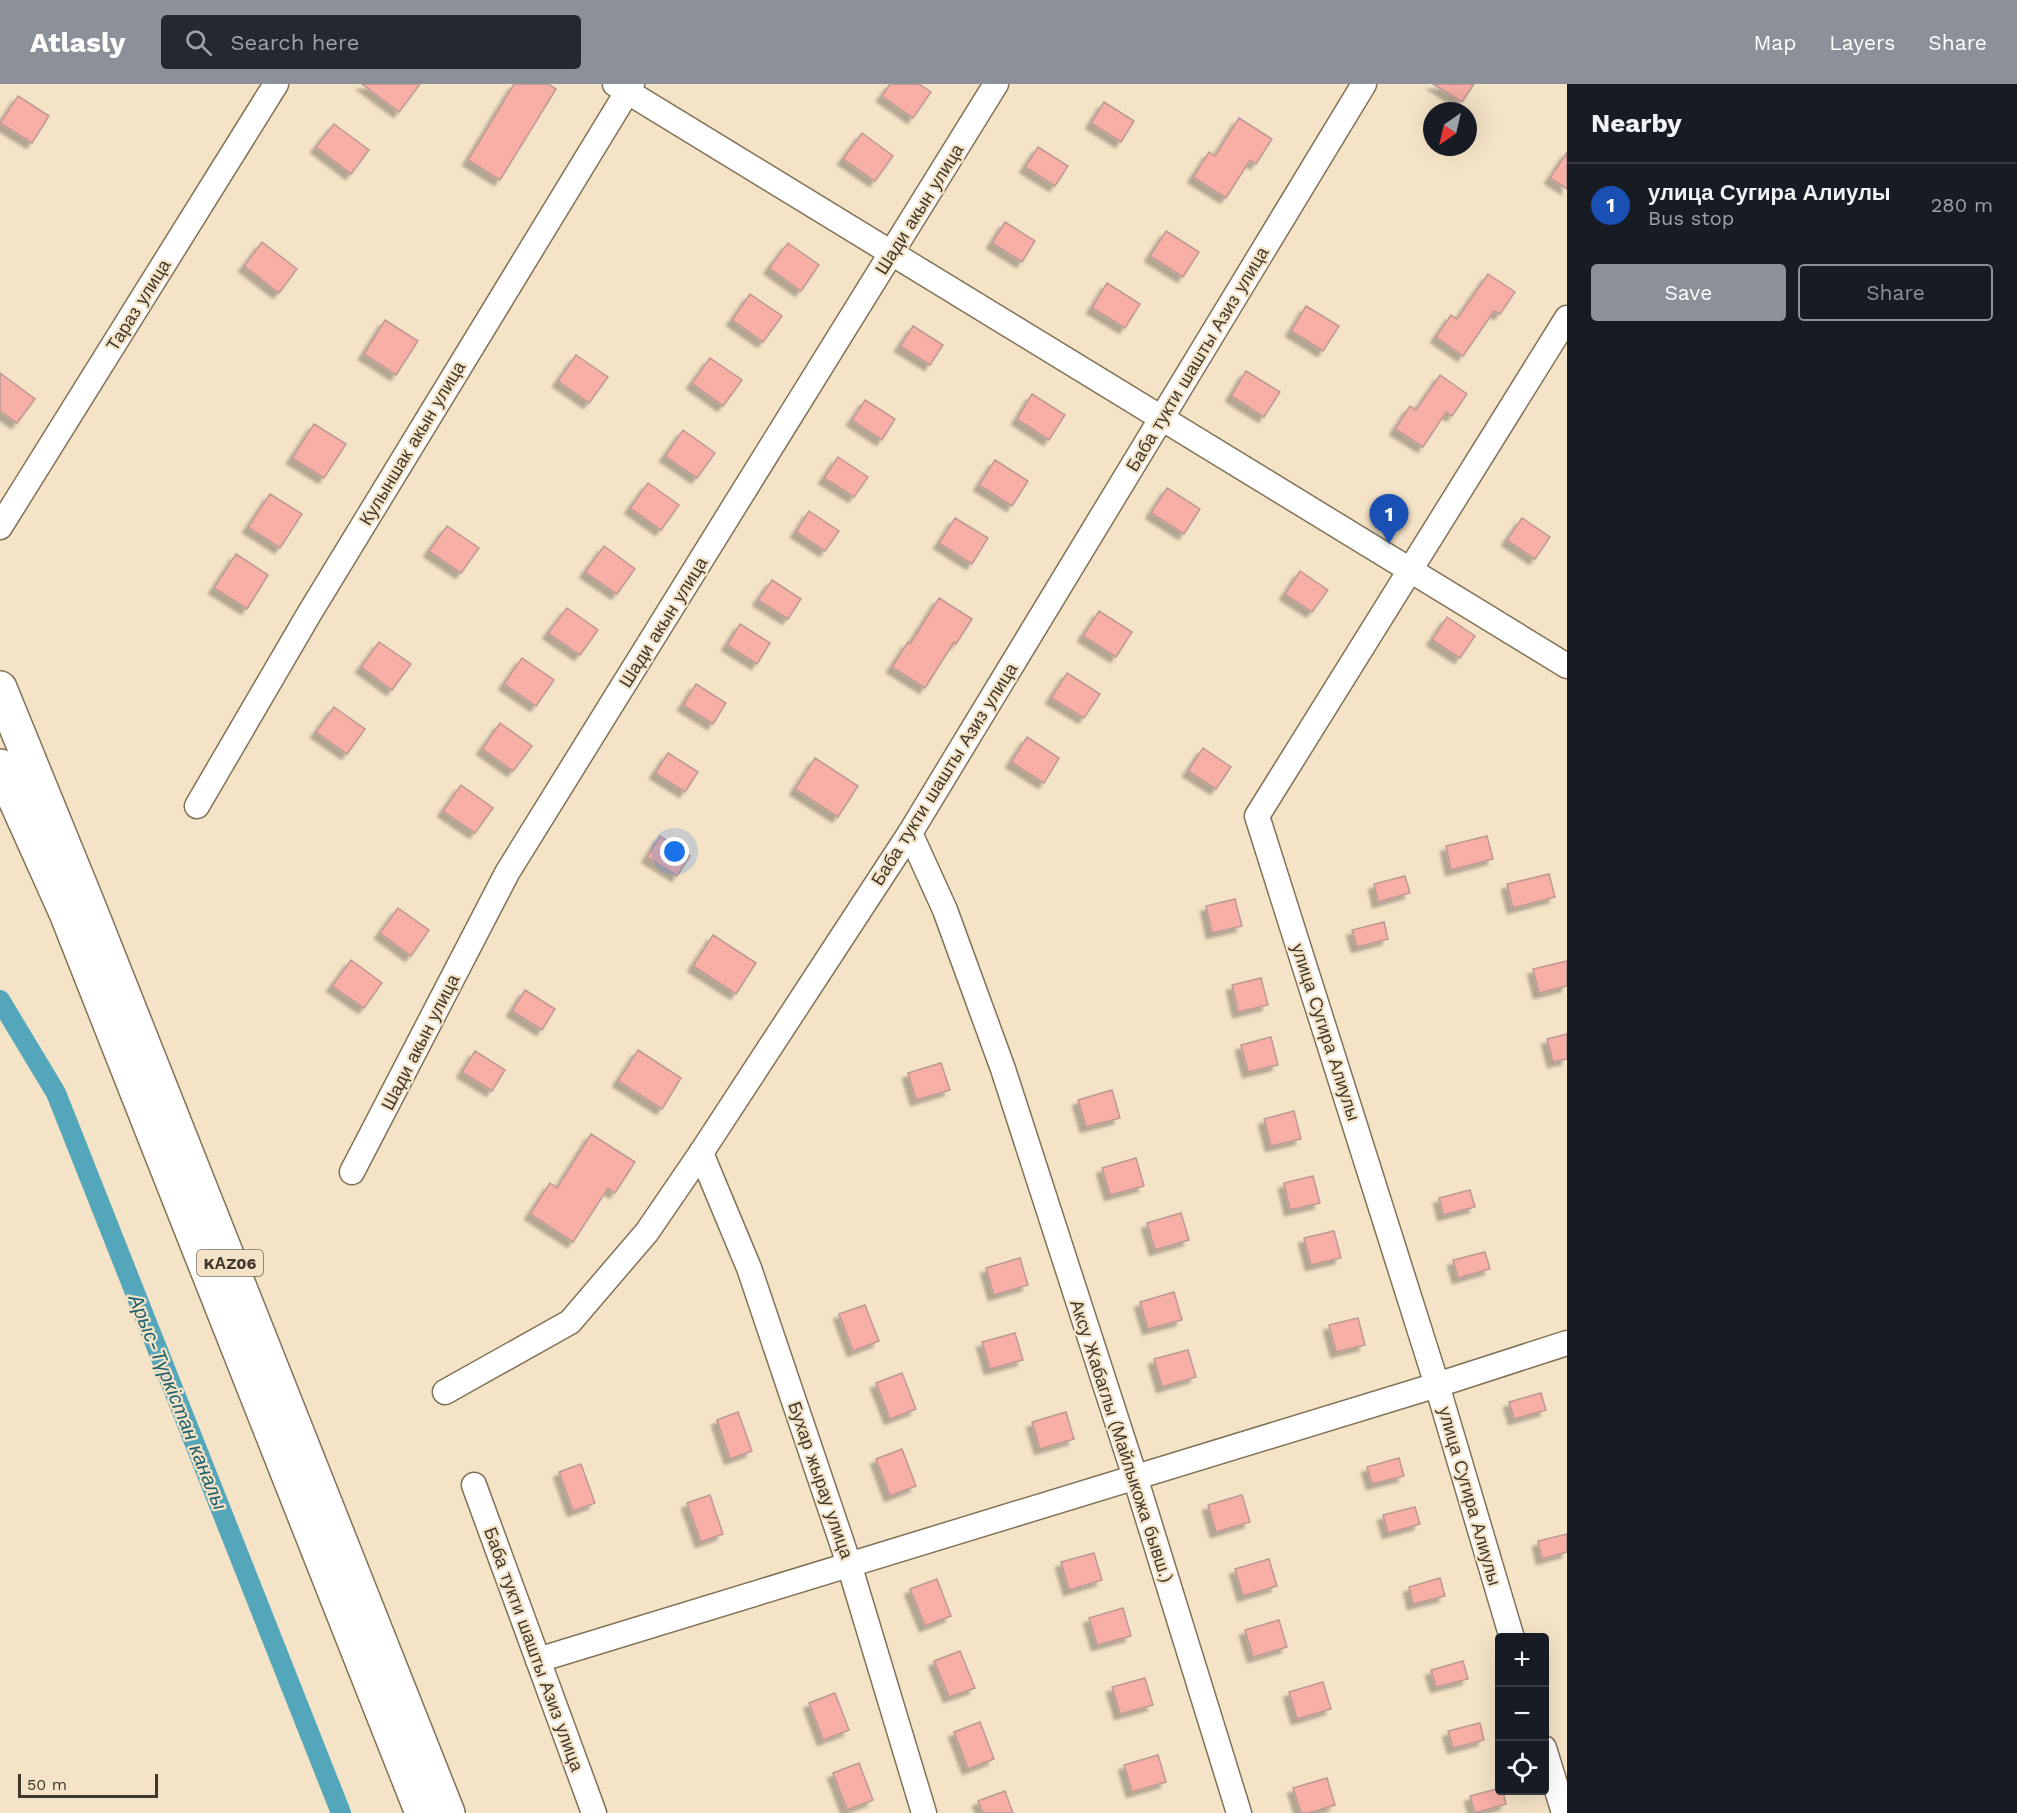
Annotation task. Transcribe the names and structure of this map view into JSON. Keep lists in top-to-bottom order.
{
  "streets": {
    "highway": ["KАZ06"],
    "street": [
      "Шади акын улица",
      "Тараз улица",
      "Баба тукти шашты Азиз улица",
      "Кулыншак акын улица",
      "улица Сугира Алиулы",
      "Аксу Жабаглы (Майлыкожа бывш.)",
      "Бухар жырау улица"
    ]
  },
  "crossings": [
    ["Баба тукти шашты Азиз улица", "Аксу Жабаглы (Майлыкожа бывш.)"],
    ["Баба тукти шашты Азиз улица", "Бухар жырау улица"]
  ],
  "water": ["Арыс-Түркістан каналы"],
  "scale_bar": "50 m",
  "north": "bottom left",
  "page": {
    "header": "Atlasly",
    "search": "Search here",
    "nav": ["Map", "Layers", "Share"],
    "heading": "Nearby",
    "list": [
      {
        "mark": "1",
        "name": "улица Сугира Алиулы",
        "note": "Bus stop",
        "value": "280 m"
      }
    ],
    "buttons": ["Save", "Share"],
    "pins": "1",
    "map_buttons": ["+", "−"],
    "scale": "50 m"
  }
}
